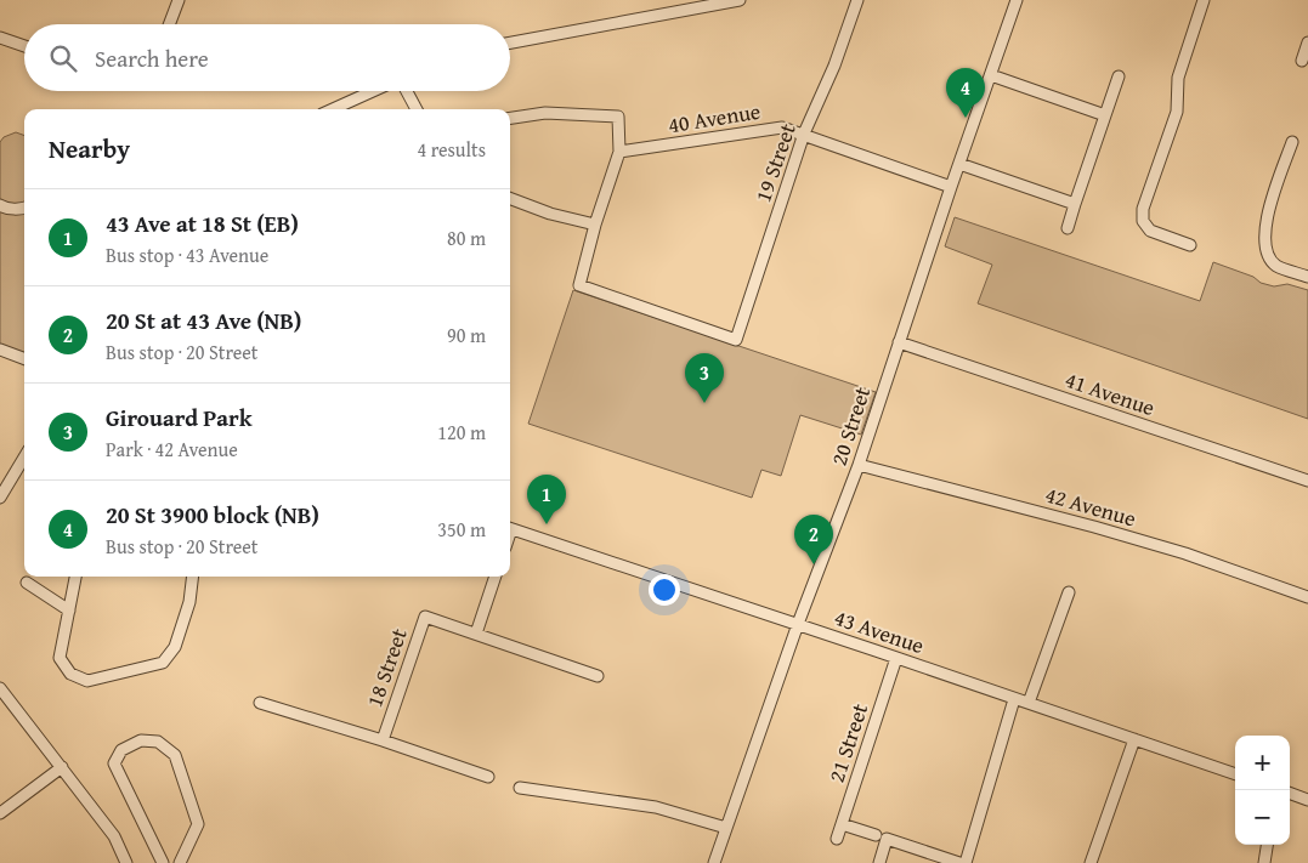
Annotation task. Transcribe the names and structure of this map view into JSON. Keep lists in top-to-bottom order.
{
  "streets": {
    "street": [
      "40 Avenue",
      "19 Street",
      "41 Avenue",
      "20 Street",
      "42 Avenue",
      "43 Avenue",
      "18 Street",
      "21 Street"
    ]
  },
  "crossings": [
    ["40 Avenue", "19 Street"],
    ["40 Avenue", "20 Street"],
    ["41 Avenue", "20 Street"],
    ["20 Street", "42 Avenue"],
    ["20 Street", "43 Avenue"],
    ["43 Avenue", "21 Street"]
  ],
  "page": {
    "search": "Search here",
    "pins": [
      "4",
      "3",
      "1",
      "2"
    ],
    "heading": ["Nearby", "4 results"],
    "list": [
      {
        "mark": "1",
        "name": "43 Ave at 18 St (EB)",
        "note": "Bus stop · 43 Avenue",
        "value": "80 m"
      },
      {
        "mark": "2",
        "name": "20 St at 43 Ave (NB)",
        "note": "Bus stop · 20 Street",
        "value": "90 m"
      },
      {
        "mark": "3",
        "name": "Girouard Park",
        "note": "Park · 42 Avenue",
        "value": "120 m"
      },
      {
        "mark": "4",
        "name": "20 St 3900 block (NB)",
        "note": "Bus stop · 20 Street",
        "value": "350 m"
      }
    ],
    "map_buttons": ["+", "−"]
  }
}
